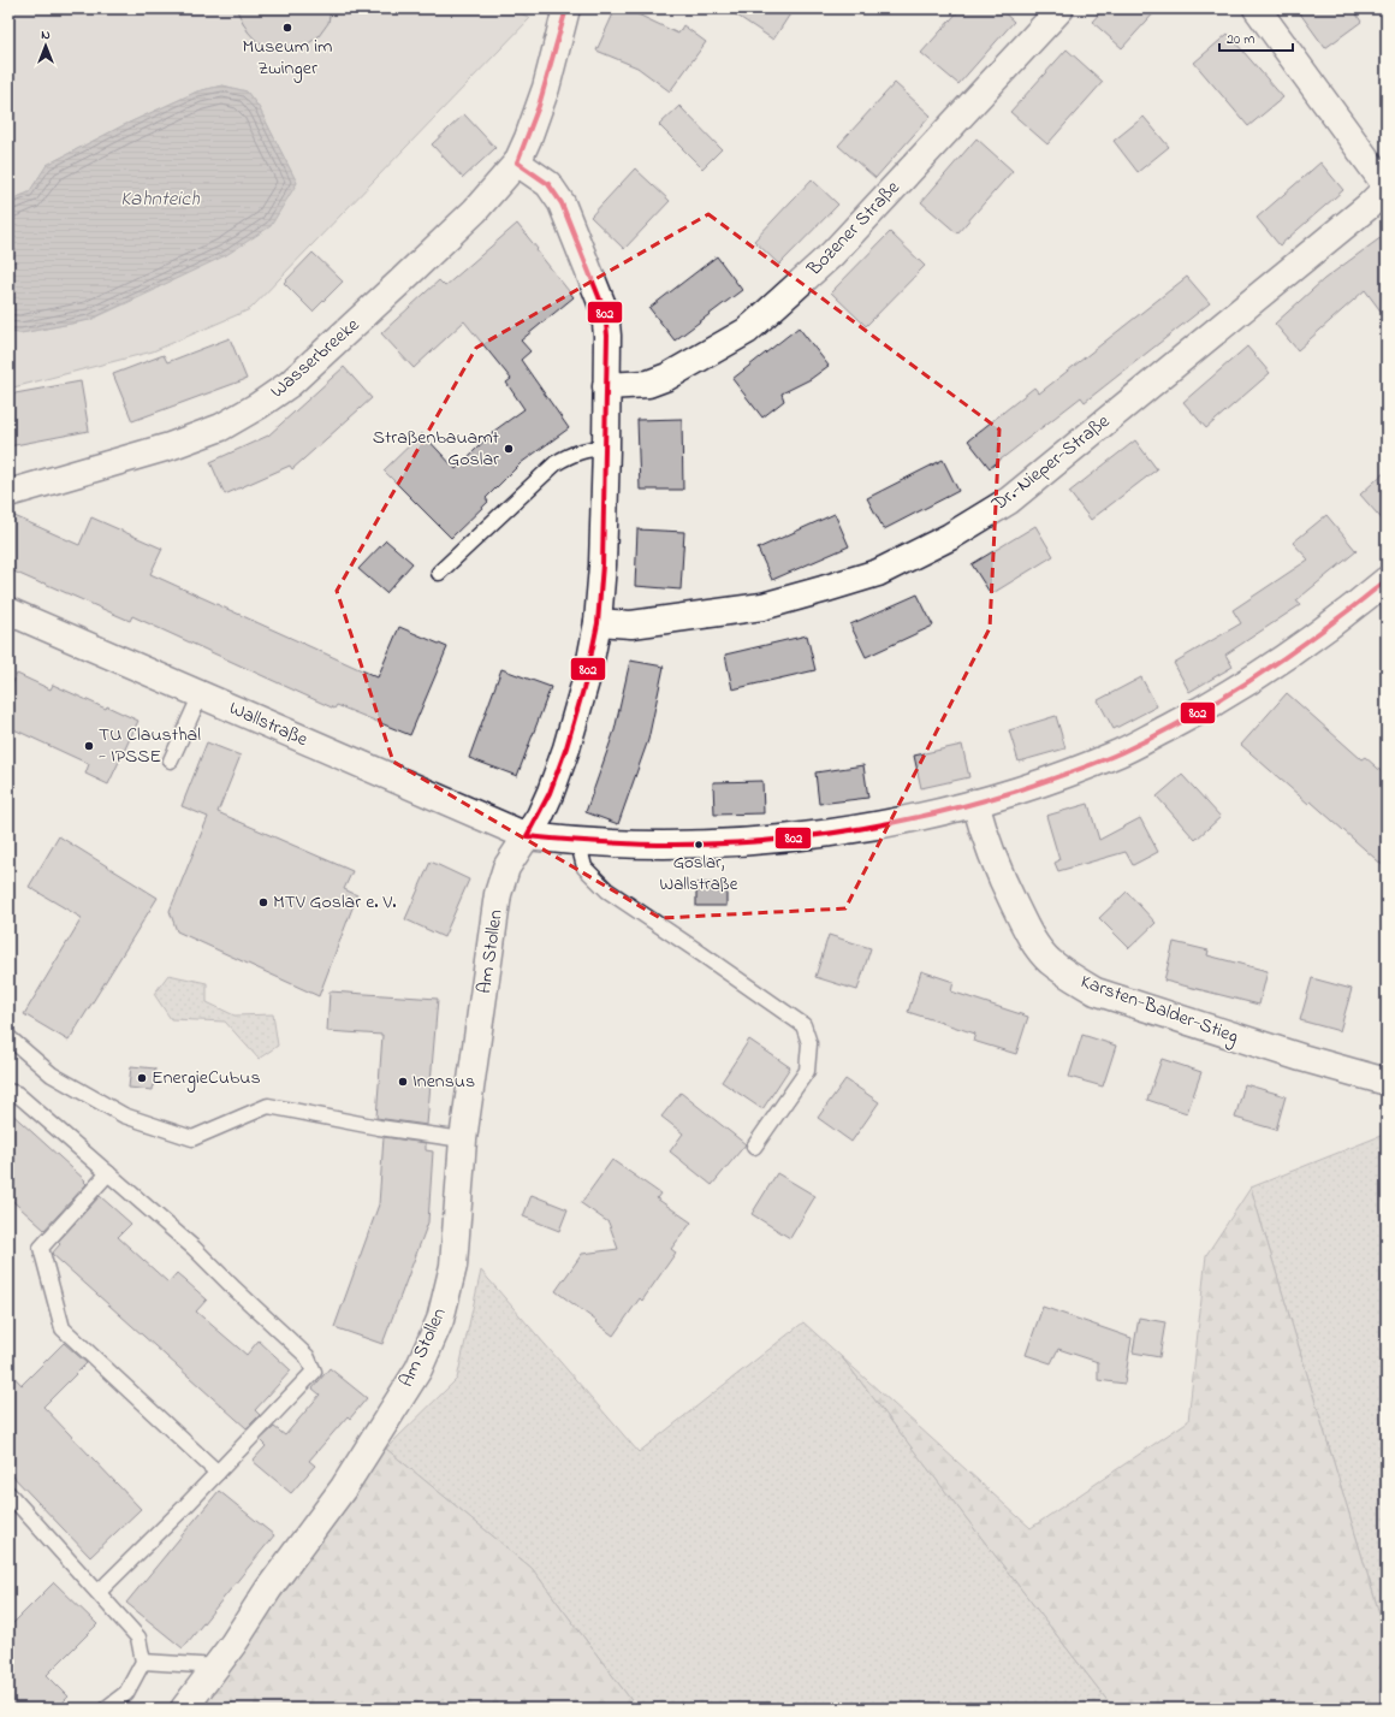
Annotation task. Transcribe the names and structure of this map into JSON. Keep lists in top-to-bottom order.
{
  "streets": {
    "street": [
      "Bozener Straße",
      "Wasserbreeke",
      "Dr.-Nieper-Straße",
      "Wallstraße",
      "Am Stollen",
      "Karsten-Balder-Stieg"
    ]
  },
  "crossings": [
    ["Bozener Straße", "Am Stollen"],
    ["Wasserbreeke", "Am Stollen"],
    ["Dr.-Nieper-Straße", "Am Stollen"],
    ["Wallstraße", "Am Stollen"],
    ["Wallstraße", "Karsten-Balder-Stieg"]
  ],
  "water": ["Kahnteich"],
  "places": [
    "Museum im Zwinger",
    "Straßenbauamt Goslar",
    "TU Clausthal - IPSSE",
    "Goslar, Wallstraße",
    "MTV Goslar e. V.",
    "EnergieCubus",
    "Inensus"
  ],
  "lines": ["transit line 802"],
  "scale_bar": "20 m",
  "north": "top"
}
